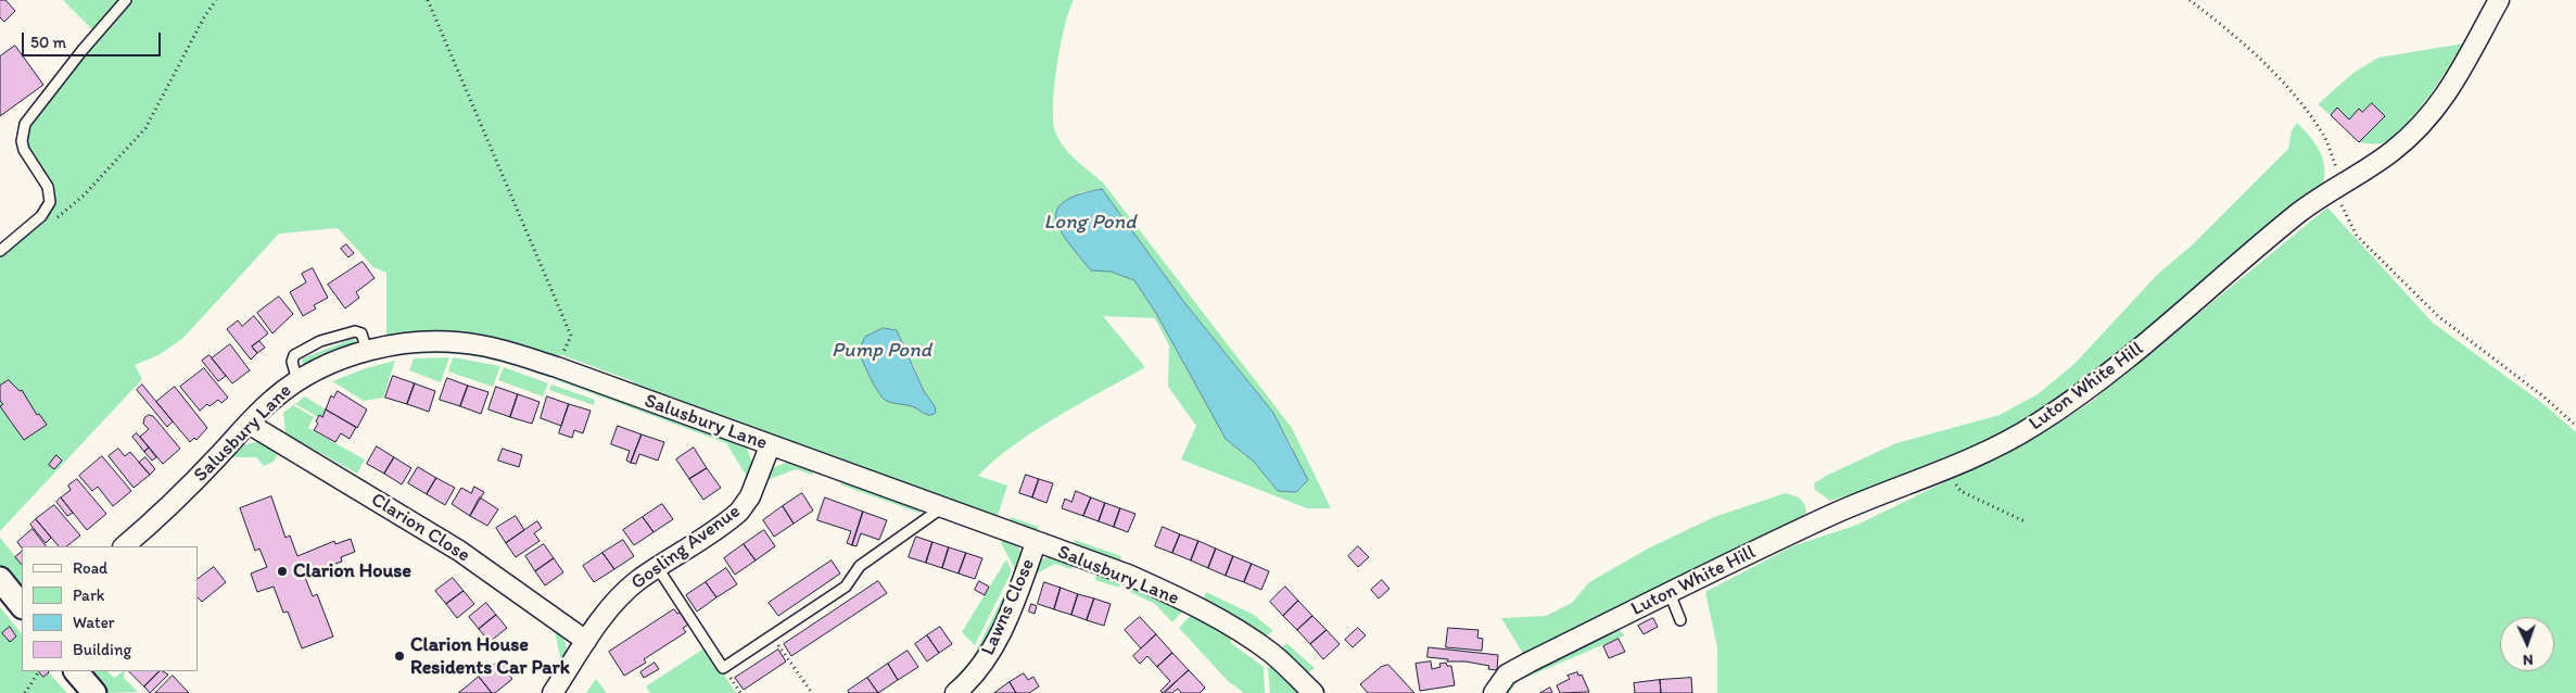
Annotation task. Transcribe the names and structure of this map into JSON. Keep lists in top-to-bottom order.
{
  "streets": {
    "street": [
      "Luton White Hill",
      "Salusbury Lane",
      "Clarion Close",
      "Gosling Avenue",
      "Lawns Close"
    ]
  },
  "crossings": [
    ["Salusbury Lane", "Clarion Close"],
    ["Salusbury Lane", "Gosling Avenue"],
    ["Salusbury Lane", "Lawns Close"],
    ["Clarion Close", "Gosling Avenue"]
  ],
  "water": ["Long Pond", "Pump Pond"],
  "places": ["Clarion House", "Clarion House Residents Car Park"],
  "legend": [
    "Road",
    "Park",
    "Water",
    "Building"
  ],
  "scale_bar": "50 m",
  "north": "bottom"
}
